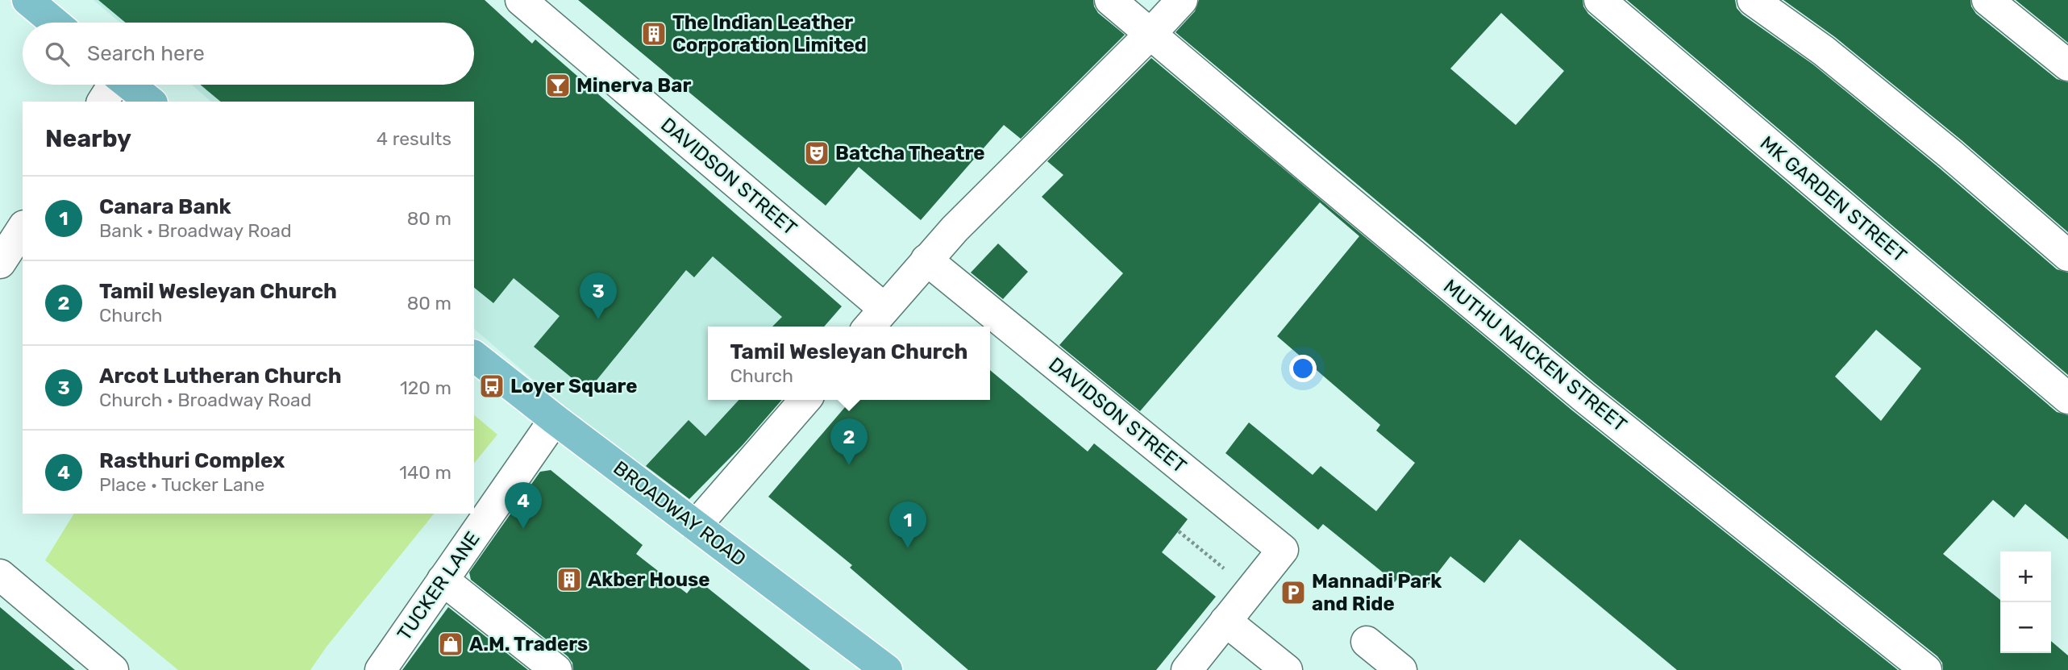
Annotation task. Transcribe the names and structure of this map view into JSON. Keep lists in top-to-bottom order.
{
  "streets": {
    "main road": ["BROADWAY ROAD"],
    "street": [
      "DAVIDSON STREET",
      "MK GARDEN STREET",
      "MUTHU NAICKEN STREET",
      "TUCKER LANE"
    ]
  },
  "crossings": [
    ["BROADWAY ROAD", "TUCKER LANE"]
  ],
  "places": {
    "building": ["The Indian Leather Corporation Limited", "Akber House"],
    "bar": ["Minerva Bar"],
    "theatre": ["Batcha Theatre"],
    "bus stop": ["Loyer Square"],
    "parking": ["Mannadi Park and Ride"],
    "shop": ["A.M. Traders"]
  },
  "page": {
    "search": "Search here",
    "heading": ["Nearby", "4 results"],
    "list": [
      {
        "mark": "1",
        "name": "Canara Bank",
        "note": "Bank · Broadway Road",
        "value": "80 m"
      },
      {
        "mark": "2",
        "name": "Tamil Wesleyan Church",
        "note": "Church",
        "value": "80 m"
      },
      {
        "mark": "3",
        "name": "Arcot Lutheran Church",
        "note": "Church · Broadway Road",
        "value": "120 m"
      },
      {
        "mark": "4",
        "name": "Rasthuri Complex",
        "note": "Place · Tucker Lane",
        "value": "140 m"
      }
    ],
    "pins": [
      "3",
      "2",
      "4",
      "1"
    ],
    "popup": ["Tamil Wesleyan Church", "Church"],
    "map_buttons": ["+", "−"]
  }
}
